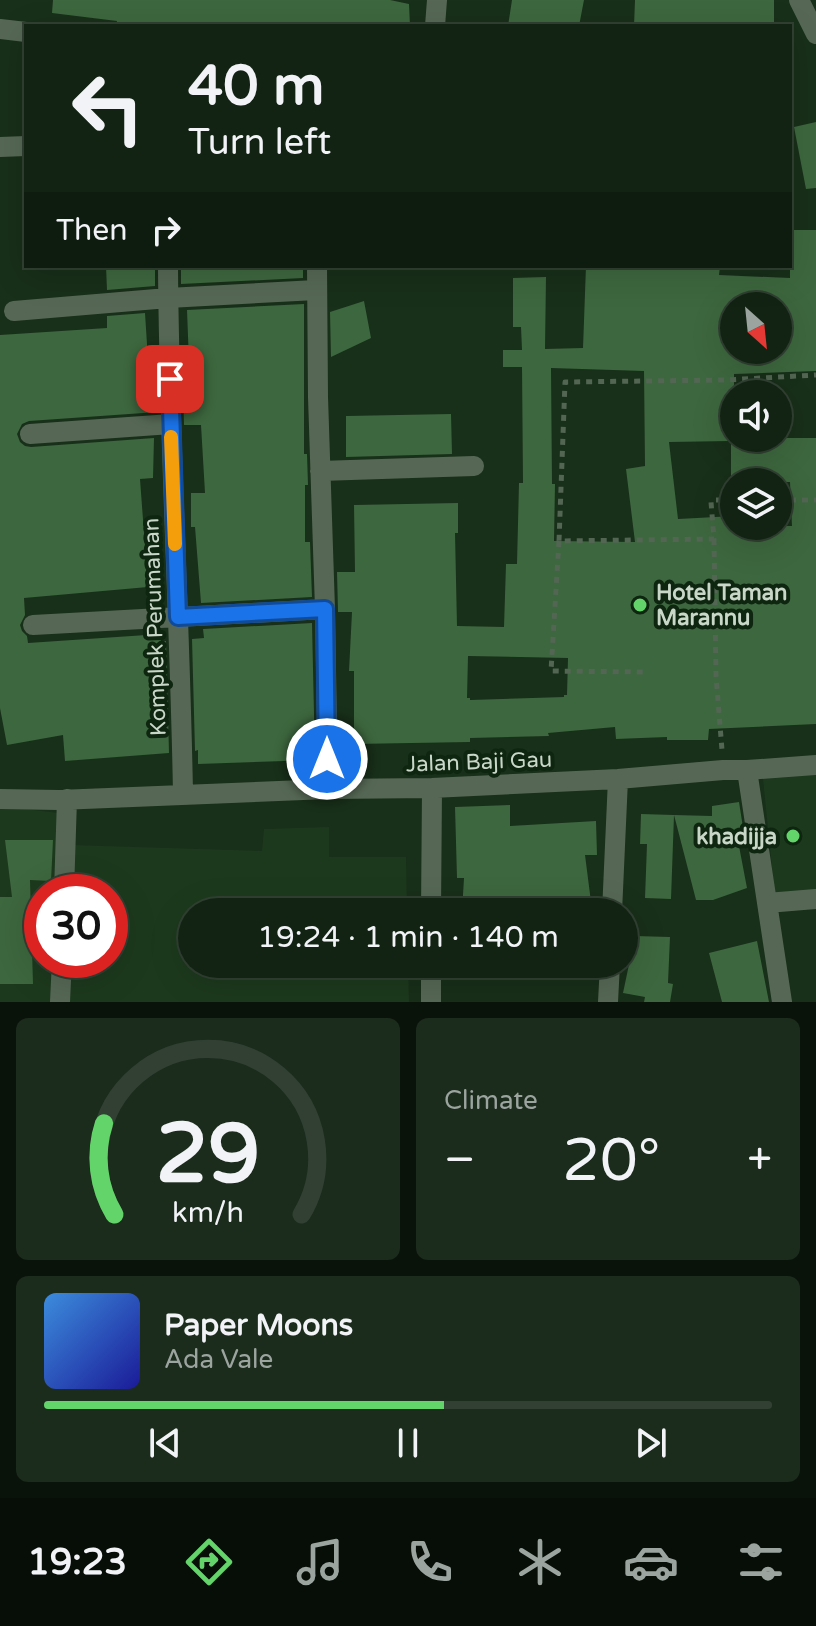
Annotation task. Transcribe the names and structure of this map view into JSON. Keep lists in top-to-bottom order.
{
  "streets": {
    "street": ["Komplek Perumahan", "Jalan Baji Gau"]
  },
  "crossings": [
    ["Komplek Perumahan", "Jalan Baji Gau"]
  ],
  "places": ["Hotel Taman Marannu", "khadijja"],
  "north": "bottom right",
  "page": {
    "turn": ["40 m", "Turn left"],
    "then": "Then",
    "limit": "30",
    "trip": "19:24 · 1 min · 140 m",
    "tile": "Climate",
    "heat": ["−", "20°", "+"],
    "song": ["Paper Moons", "Ada Vale"],
    "tabs": "19:23",
    "gauge": ["29", "km/h"]
  }
}
